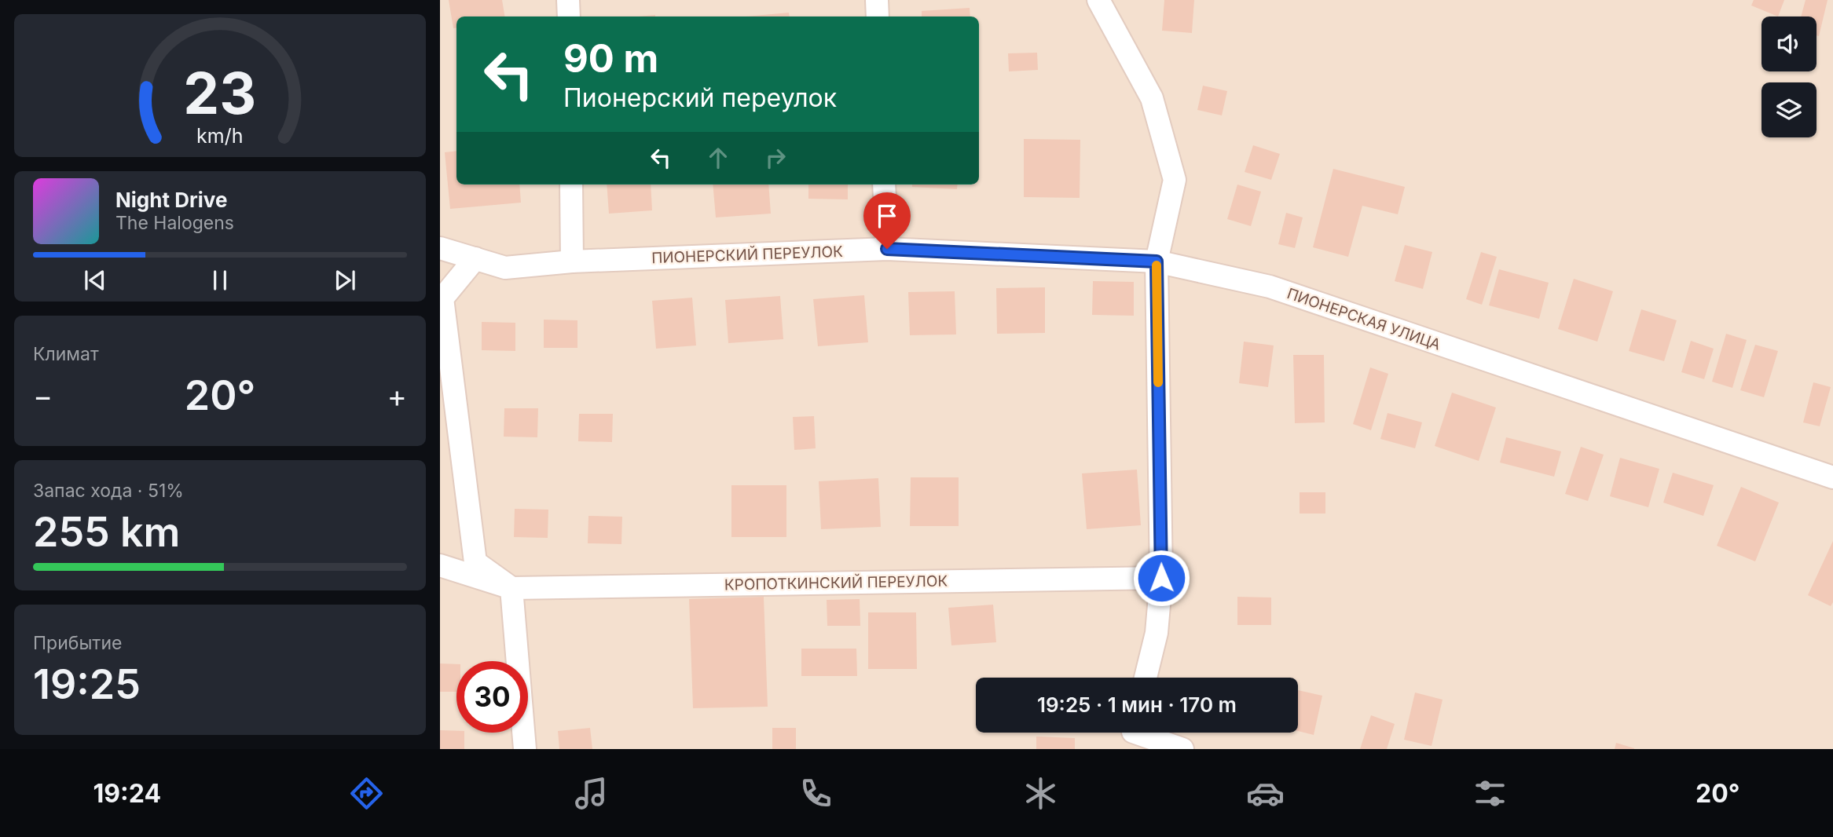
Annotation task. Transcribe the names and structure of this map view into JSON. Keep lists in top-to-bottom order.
{
  "streets": {
    "street": ["ПИОНЕРСКИЙ ПЕРЕУЛОК", "ПИОНЕРСКАЯ УЛИЦА", "КРОПОТКИНСКИЙ ПЕРЕУЛОК"]
  },
  "crossings": [
    ["ПИОНЕРСКИЙ ПЕРЕУЛОК", "ПИОНЕРСКАЯ УЛИЦА"]
  ],
  "page": {
    "turn": ["90 m", "Пионерский переулок"],
    "song": ["Night Drive", "The Halogens"],
    "tile": [
      "Климат",
      ["Запас хода · 51%", "255 km"],
      ["Прибытие", "19:25"]
    ],
    "heat": ["−", "20°", "+"],
    "limit": "30",
    "trip": "19:25 · 1 мин · 170 m",
    "tabs": ["19:24", "20°"],
    "gauge": ["23", "km/h"]
  }
}
